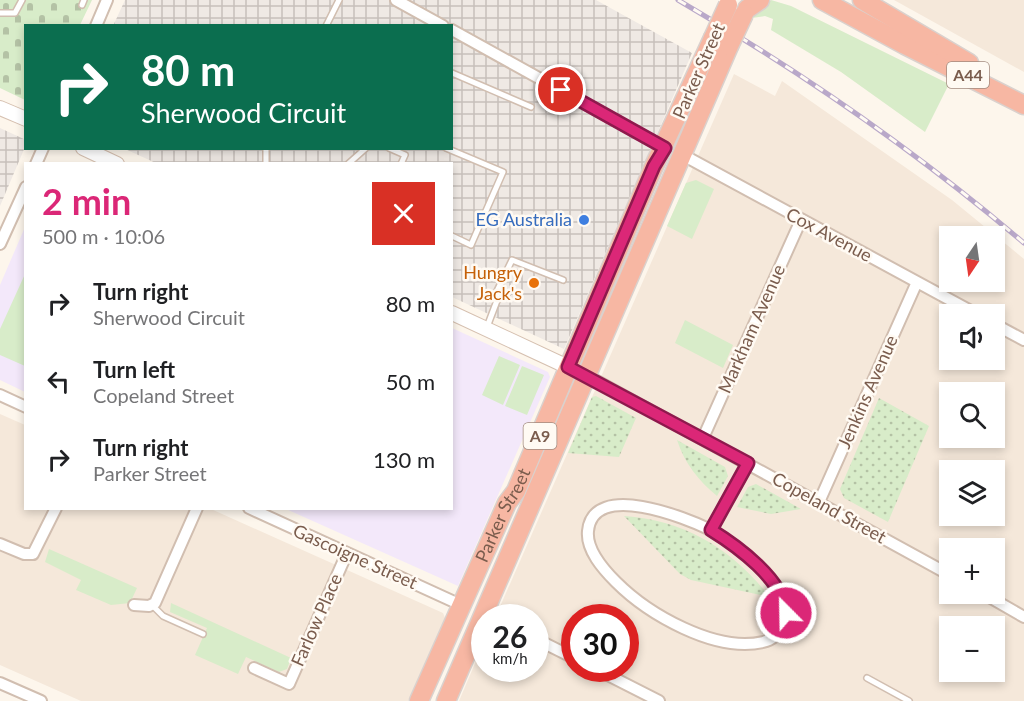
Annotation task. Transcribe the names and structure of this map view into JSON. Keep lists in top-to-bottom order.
{
  "streets": {
    "highway": ["Parker Street", "A44", "A9"],
    "street": [
      "Cox Avenue",
      "Markham Avenue",
      "Jenkins Avenue",
      "Copeland Street",
      "Gascoigne Street",
      "Farlow Place"
    ]
  },
  "crossings": [
    ["Parker Street", "Cox Avenue"],
    ["Parker Street", "Copeland Street"],
    ["Parker Street", "Gascoigne Street"],
    ["Cox Avenue", "Markham Avenue"],
    ["Cox Avenue", "Jenkins Avenue"],
    ["Markham Avenue", "Copeland Street"],
    ["Jenkins Avenue", "Copeland Street"],
    ["Gascoigne Street", "Farlow Place"]
  ],
  "places": ["EG Australia", "Hungry Jack's"],
  "north": "bottom",
  "page": {
    "turn": ["80 m", "Sherwood Circuit"],
    "heading": ["2 min", "500 m · 10:06"],
    "map_buttons": ["+", "−"],
    "list": [
      {
        "name": "Turn right",
        "note": "Sherwood Circuit",
        "value": "80 m"
      },
      {
        "name": "Turn left",
        "note": "Copeland Street",
        "value": "50 m"
      },
      {
        "name": "Turn right",
        "note": "Parker Street",
        "value": "130 m"
      }
    ],
    "speed": "26 km/h",
    "limit": "30"
  }
}
